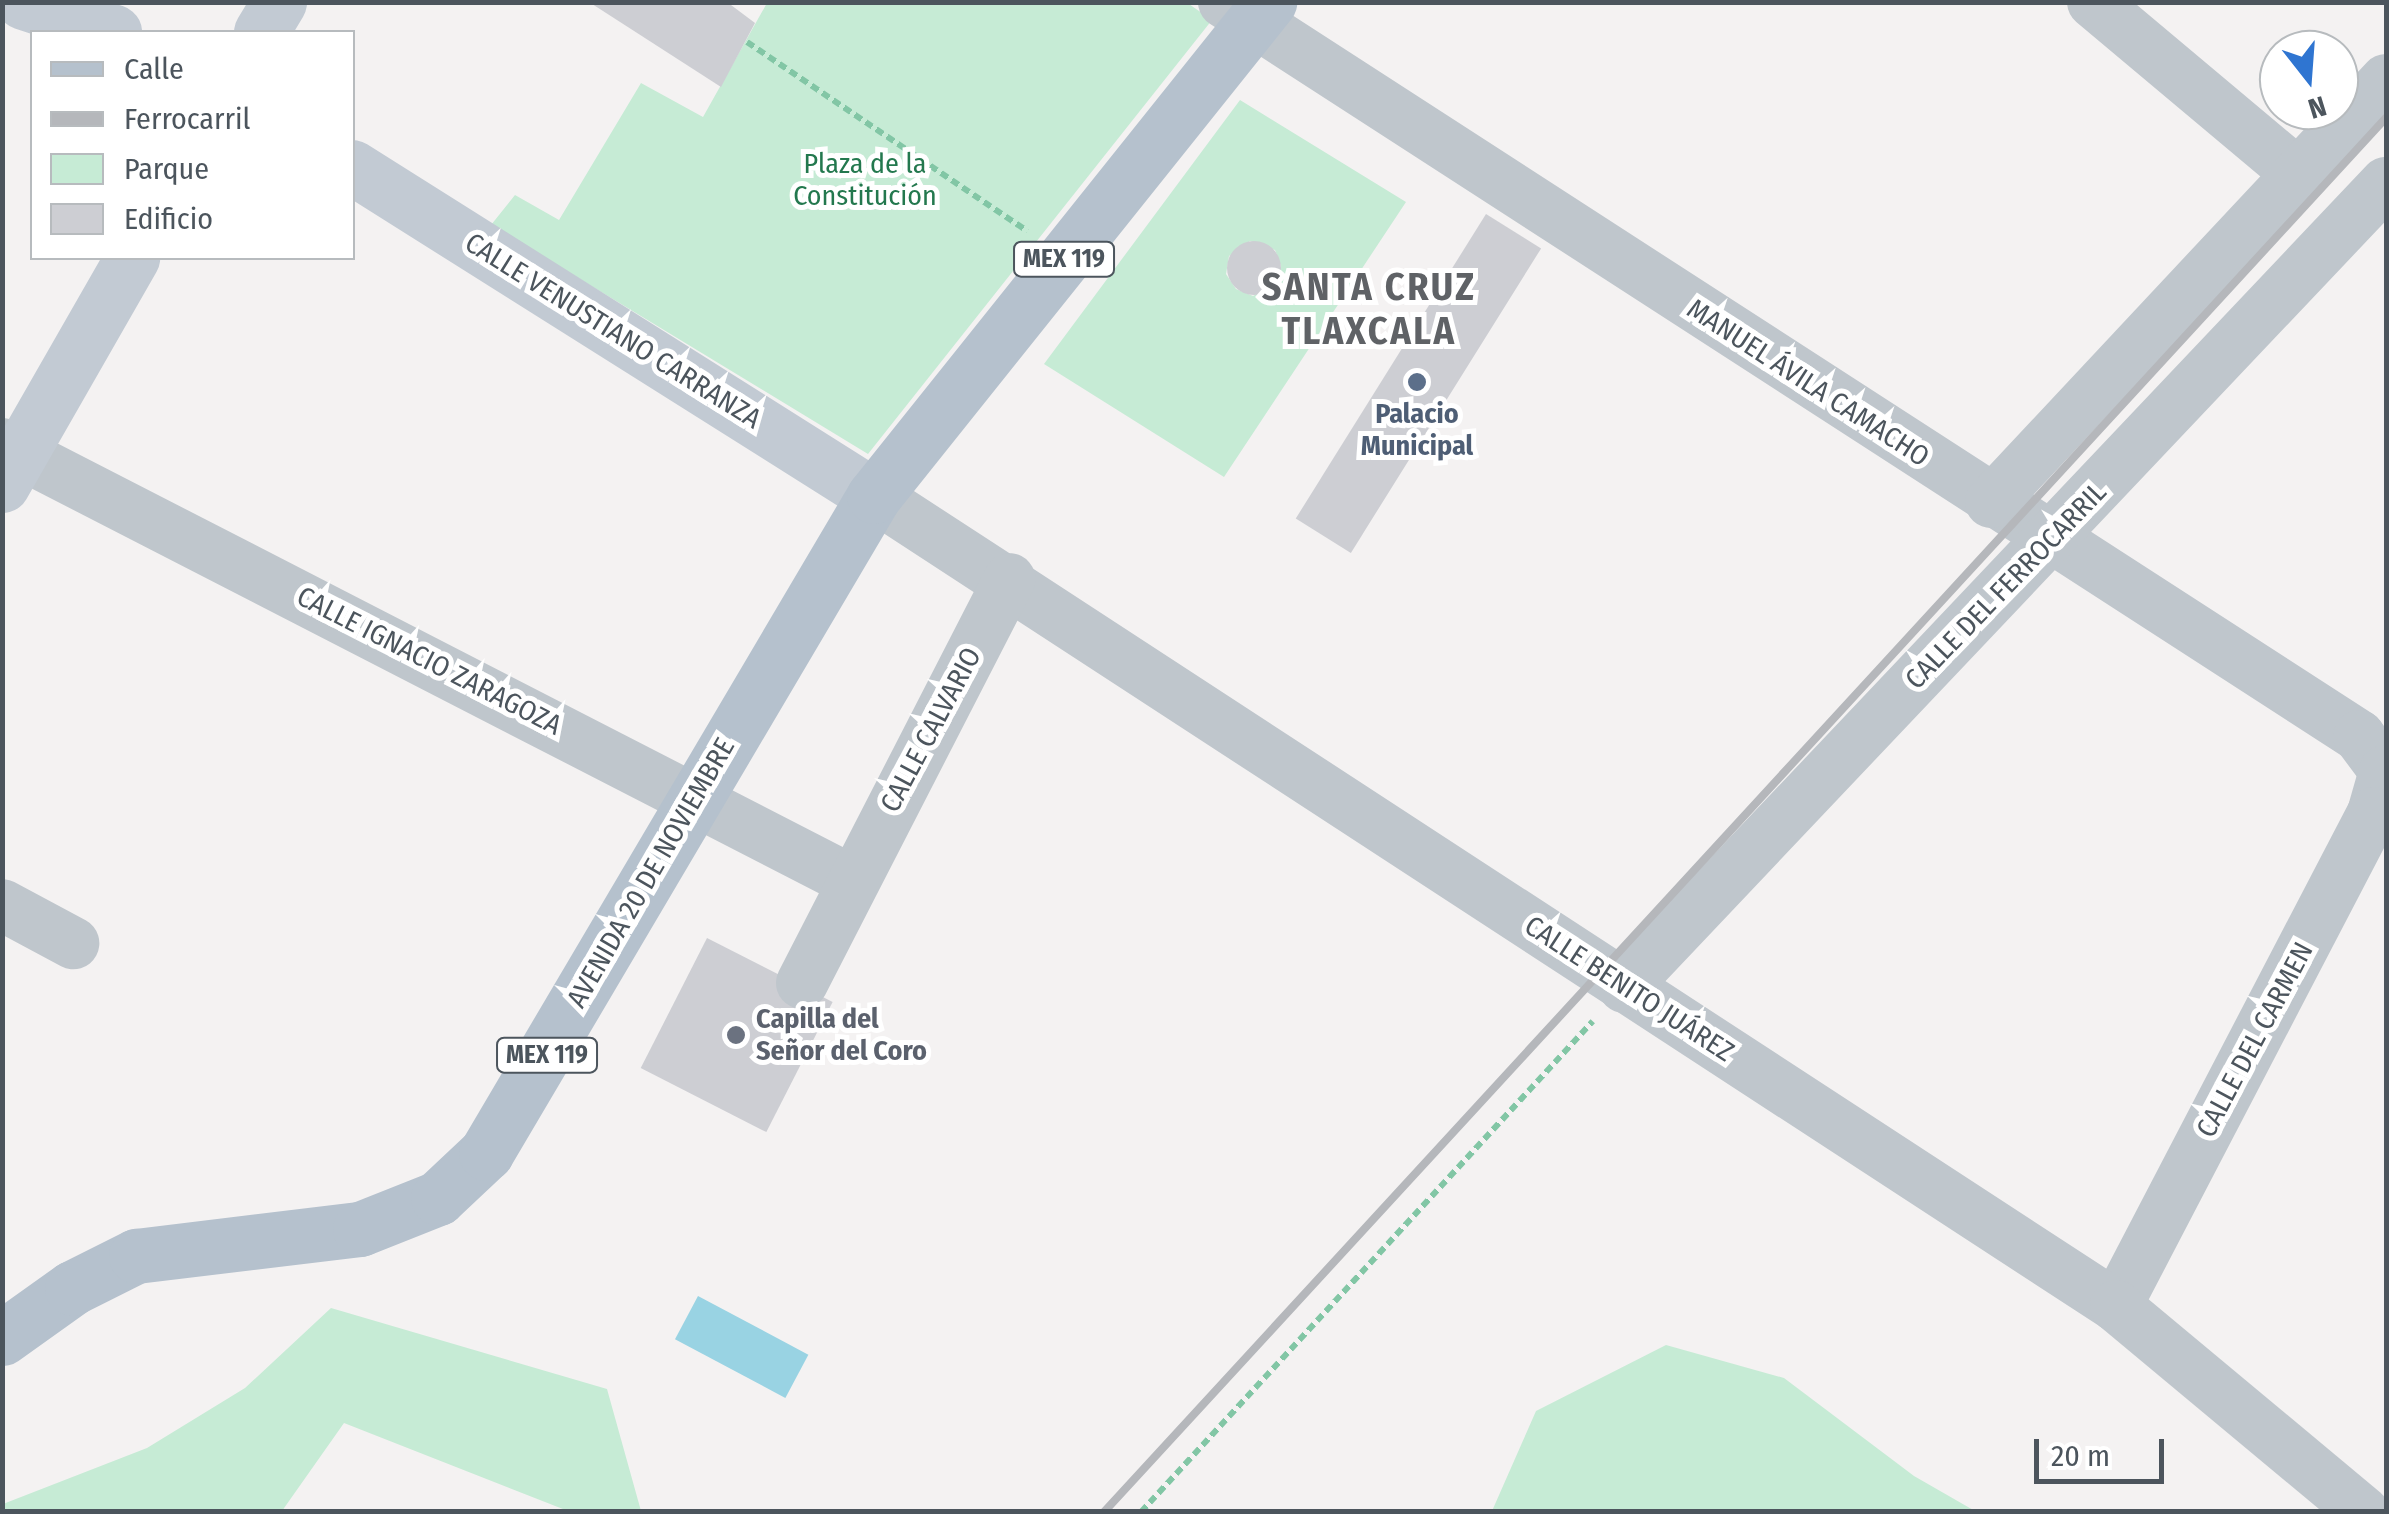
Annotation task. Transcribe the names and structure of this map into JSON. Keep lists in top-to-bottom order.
{
  "streets": {
    "main road": ["MEX 119", "CALLE VENUSTIANO CARRANZA", "AVENIDA 20 DE NOVIEMBRE"],
    "street": [
      "MANUEL ÁVILA CAMACHO",
      "CALLE DEL FERROCARRIL",
      "CALLE IGNACIO ZARAGOZA",
      "CALLE CALVARIO",
      "CALLE BENITO JUÁREZ",
      "CALLE DEL CARMEN"
    ]
  },
  "crossings": [
    ["MEX 119", "CALLE VENUSTIANO CARRANZA"],
    ["MEX 119", "MANUEL ÁVILA CAMACHO"],
    ["MEX 119", "AVENIDA 20 DE NOVIEMBRE"],
    ["MEX 119", "CALLE BENITO JUÁREZ"],
    ["CALLE VENUSTIANO CARRANZA", "AVENIDA 20 DE NOVIEMBRE"],
    ["CALLE VENUSTIANO CARRANZA", "CALLE BENITO JUÁREZ"],
    ["MANUEL ÁVILA CAMACHO", "CALLE DEL FERROCARRIL"],
    ["MANUEL ÁVILA CAMACHO", "CALLE DEL CARMEN"],
    ["CALLE DEL FERROCARRIL", "CALLE BENITO JUÁREZ"],
    ["CALLE IGNACIO ZARAGOZA", "CALLE CALVARIO"],
    ["CALLE IGNACIO ZARAGOZA", "AVENIDA 20 DE NOVIEMBRE"],
    ["CALLE CALVARIO", "CALLE BENITO JUÁREZ"],
    ["AVENIDA 20 DE NOVIEMBRE", "CALLE BENITO JUÁREZ"],
    ["CALLE BENITO JUÁREZ", "CALLE DEL CARMEN"]
  ],
  "districts": ["SANTA CRUZ TLAXCALA"],
  "parks": ["Plaza de la Constitución"],
  "places": ["Palacio Municipal", "Capilla del Señor del Coro"],
  "legend": [
    "Calle",
    "Ferrocarril",
    "Parque",
    "Edificio"
  ],
  "scale_bar": "20 m",
  "north": "bottom"
}
